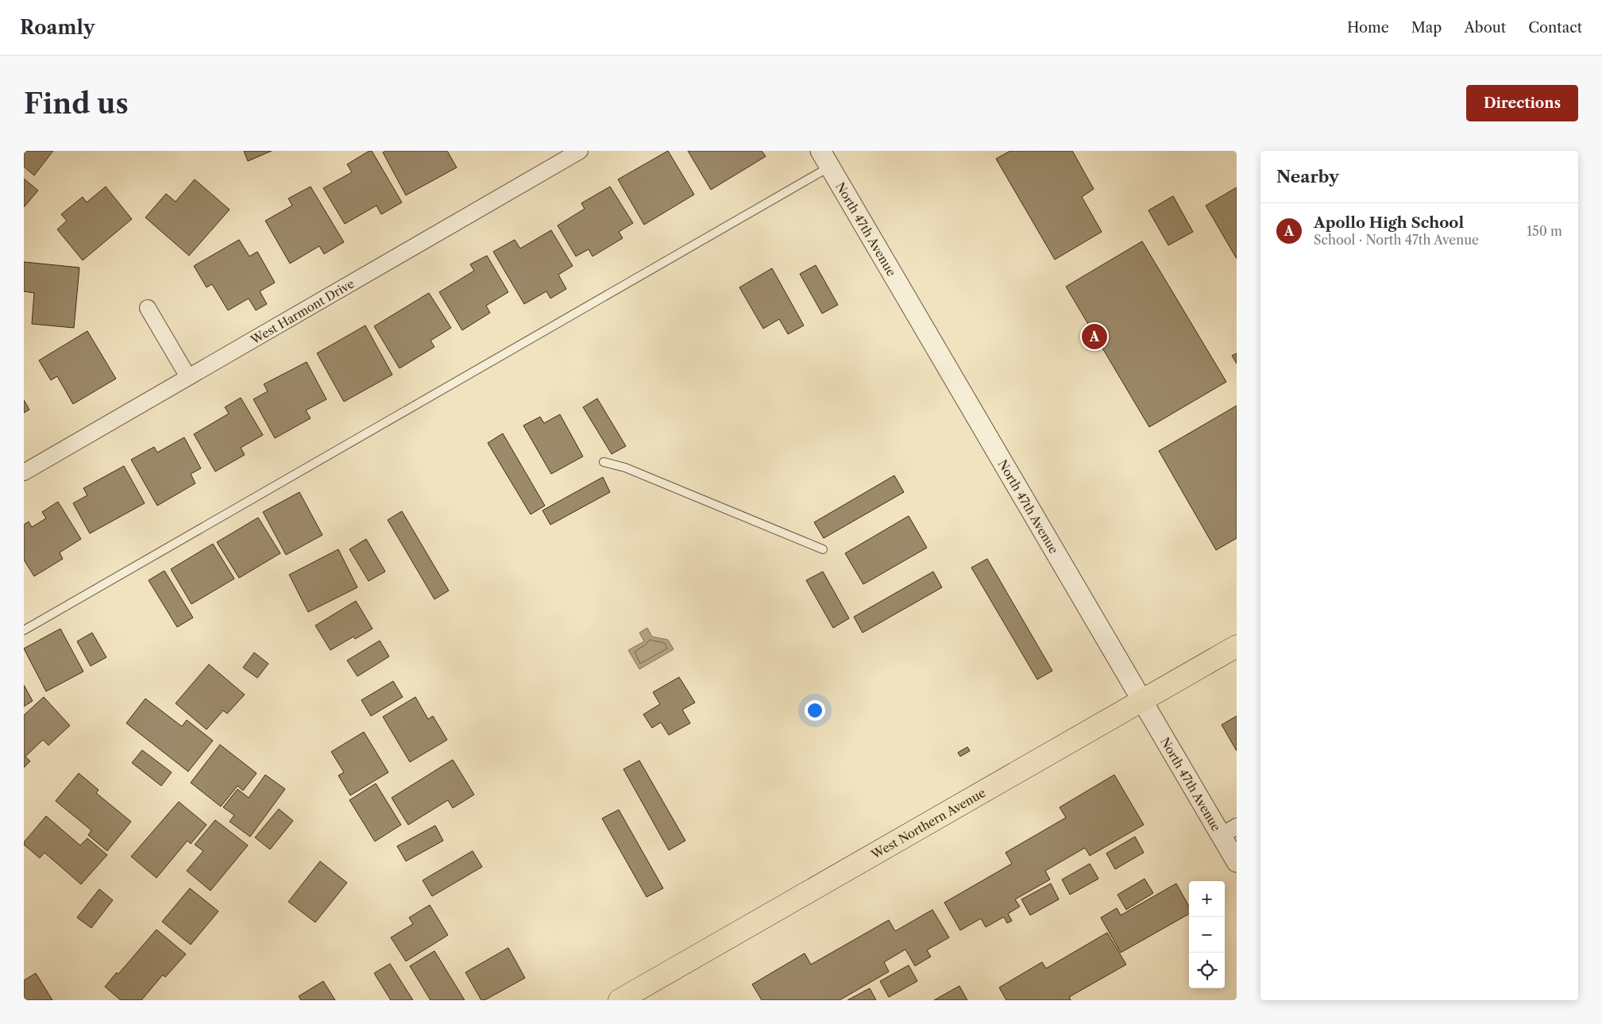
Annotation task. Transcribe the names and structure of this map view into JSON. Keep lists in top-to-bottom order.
{
  "streets": {
    "main road": ["West Northern Avenue"],
    "street": ["North 47th Avenue", "West Harmont Drive"]
  },
  "crossings": [
    ["North 47th Avenue", "West Northern Avenue"]
  ],
  "page": {
    "header": "Roamly",
    "nav": [
      "Home",
      "Map",
      "About",
      "Contact"
    ],
    "buttons": "Directions",
    "title": "Find us",
    "heading": "Nearby",
    "list": [
      {
        "mark": "A",
        "name": "Apollo High School",
        "note": "School · North 47th Avenue",
        "value": "150 m"
      }
    ],
    "pins": "A",
    "map_buttons": ["+", "−"]
  }
}
